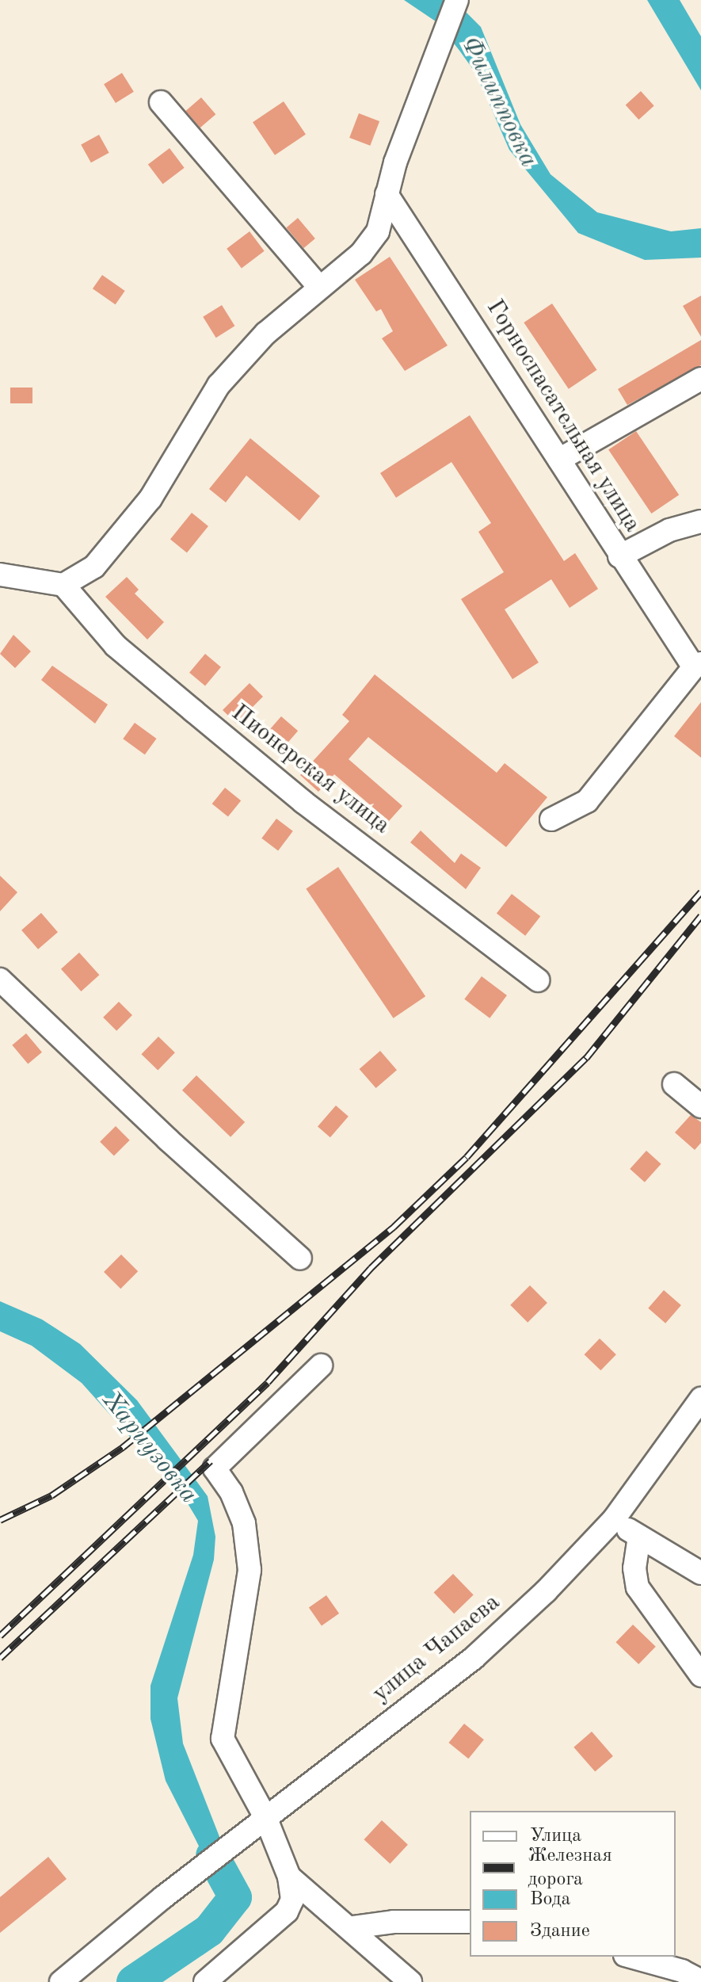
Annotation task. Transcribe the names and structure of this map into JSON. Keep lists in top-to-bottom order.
{
  "streets": {
    "street": ["Горноспасательная улица", "Пионерская улица", "улица Чапаева"]
  },
  "water": ["Филипповка", "Хариузовка"],
  "legend": [
    "Улица",
    "Железная дорога",
    "Вода",
    "Здание"
  ]
}
